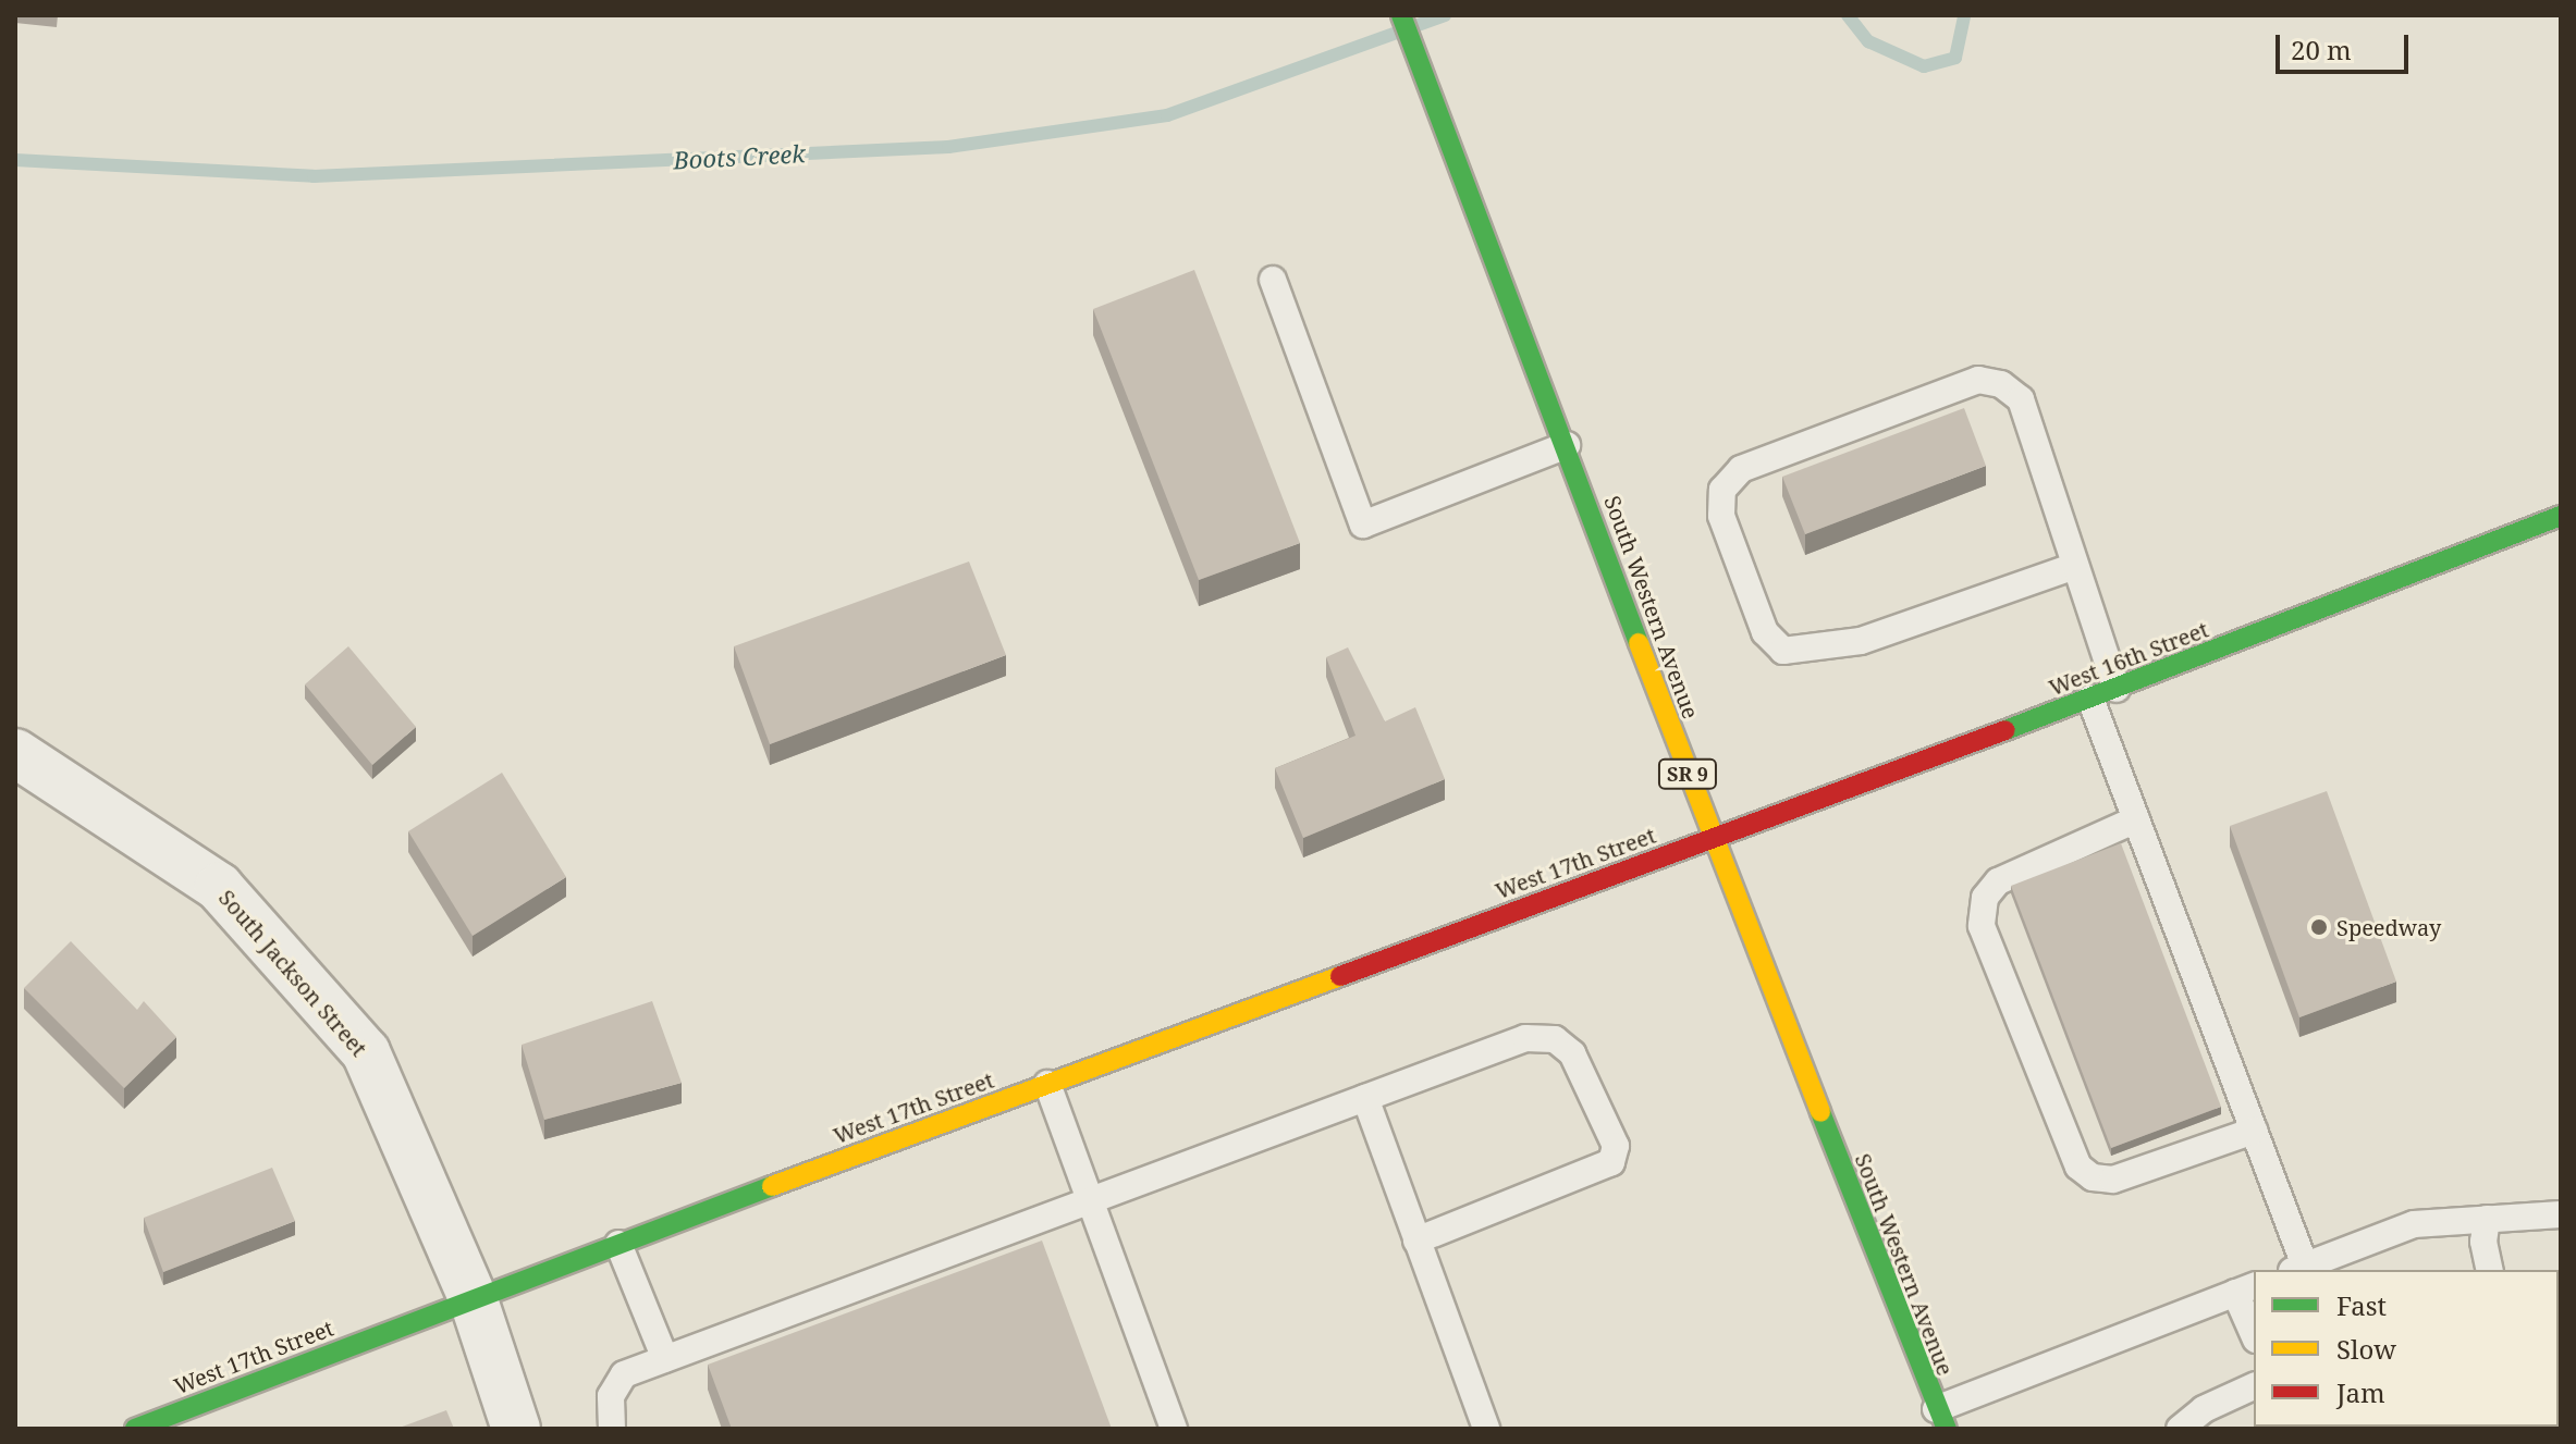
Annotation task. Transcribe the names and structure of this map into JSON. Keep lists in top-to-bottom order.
{
  "streets": {
    "main road": [
      "South Western Avenue",
      "West 16th Street",
      "SR 9",
      "West 17th Street"
    ],
    "street": ["South Jackson Street"]
  },
  "crossings": [
    ["South Western Avenue", "West 16th Street"],
    ["South Western Avenue", "West 17th Street"],
    ["West 16th Street", "West 17th Street"],
    ["West 17th Street", "South Jackson Street"]
  ],
  "water": ["Boots Creek"],
  "places": ["Speedway"],
  "legend": ["Fast", "Slow", "Jam"],
  "scale_bar": "20 m"
}
